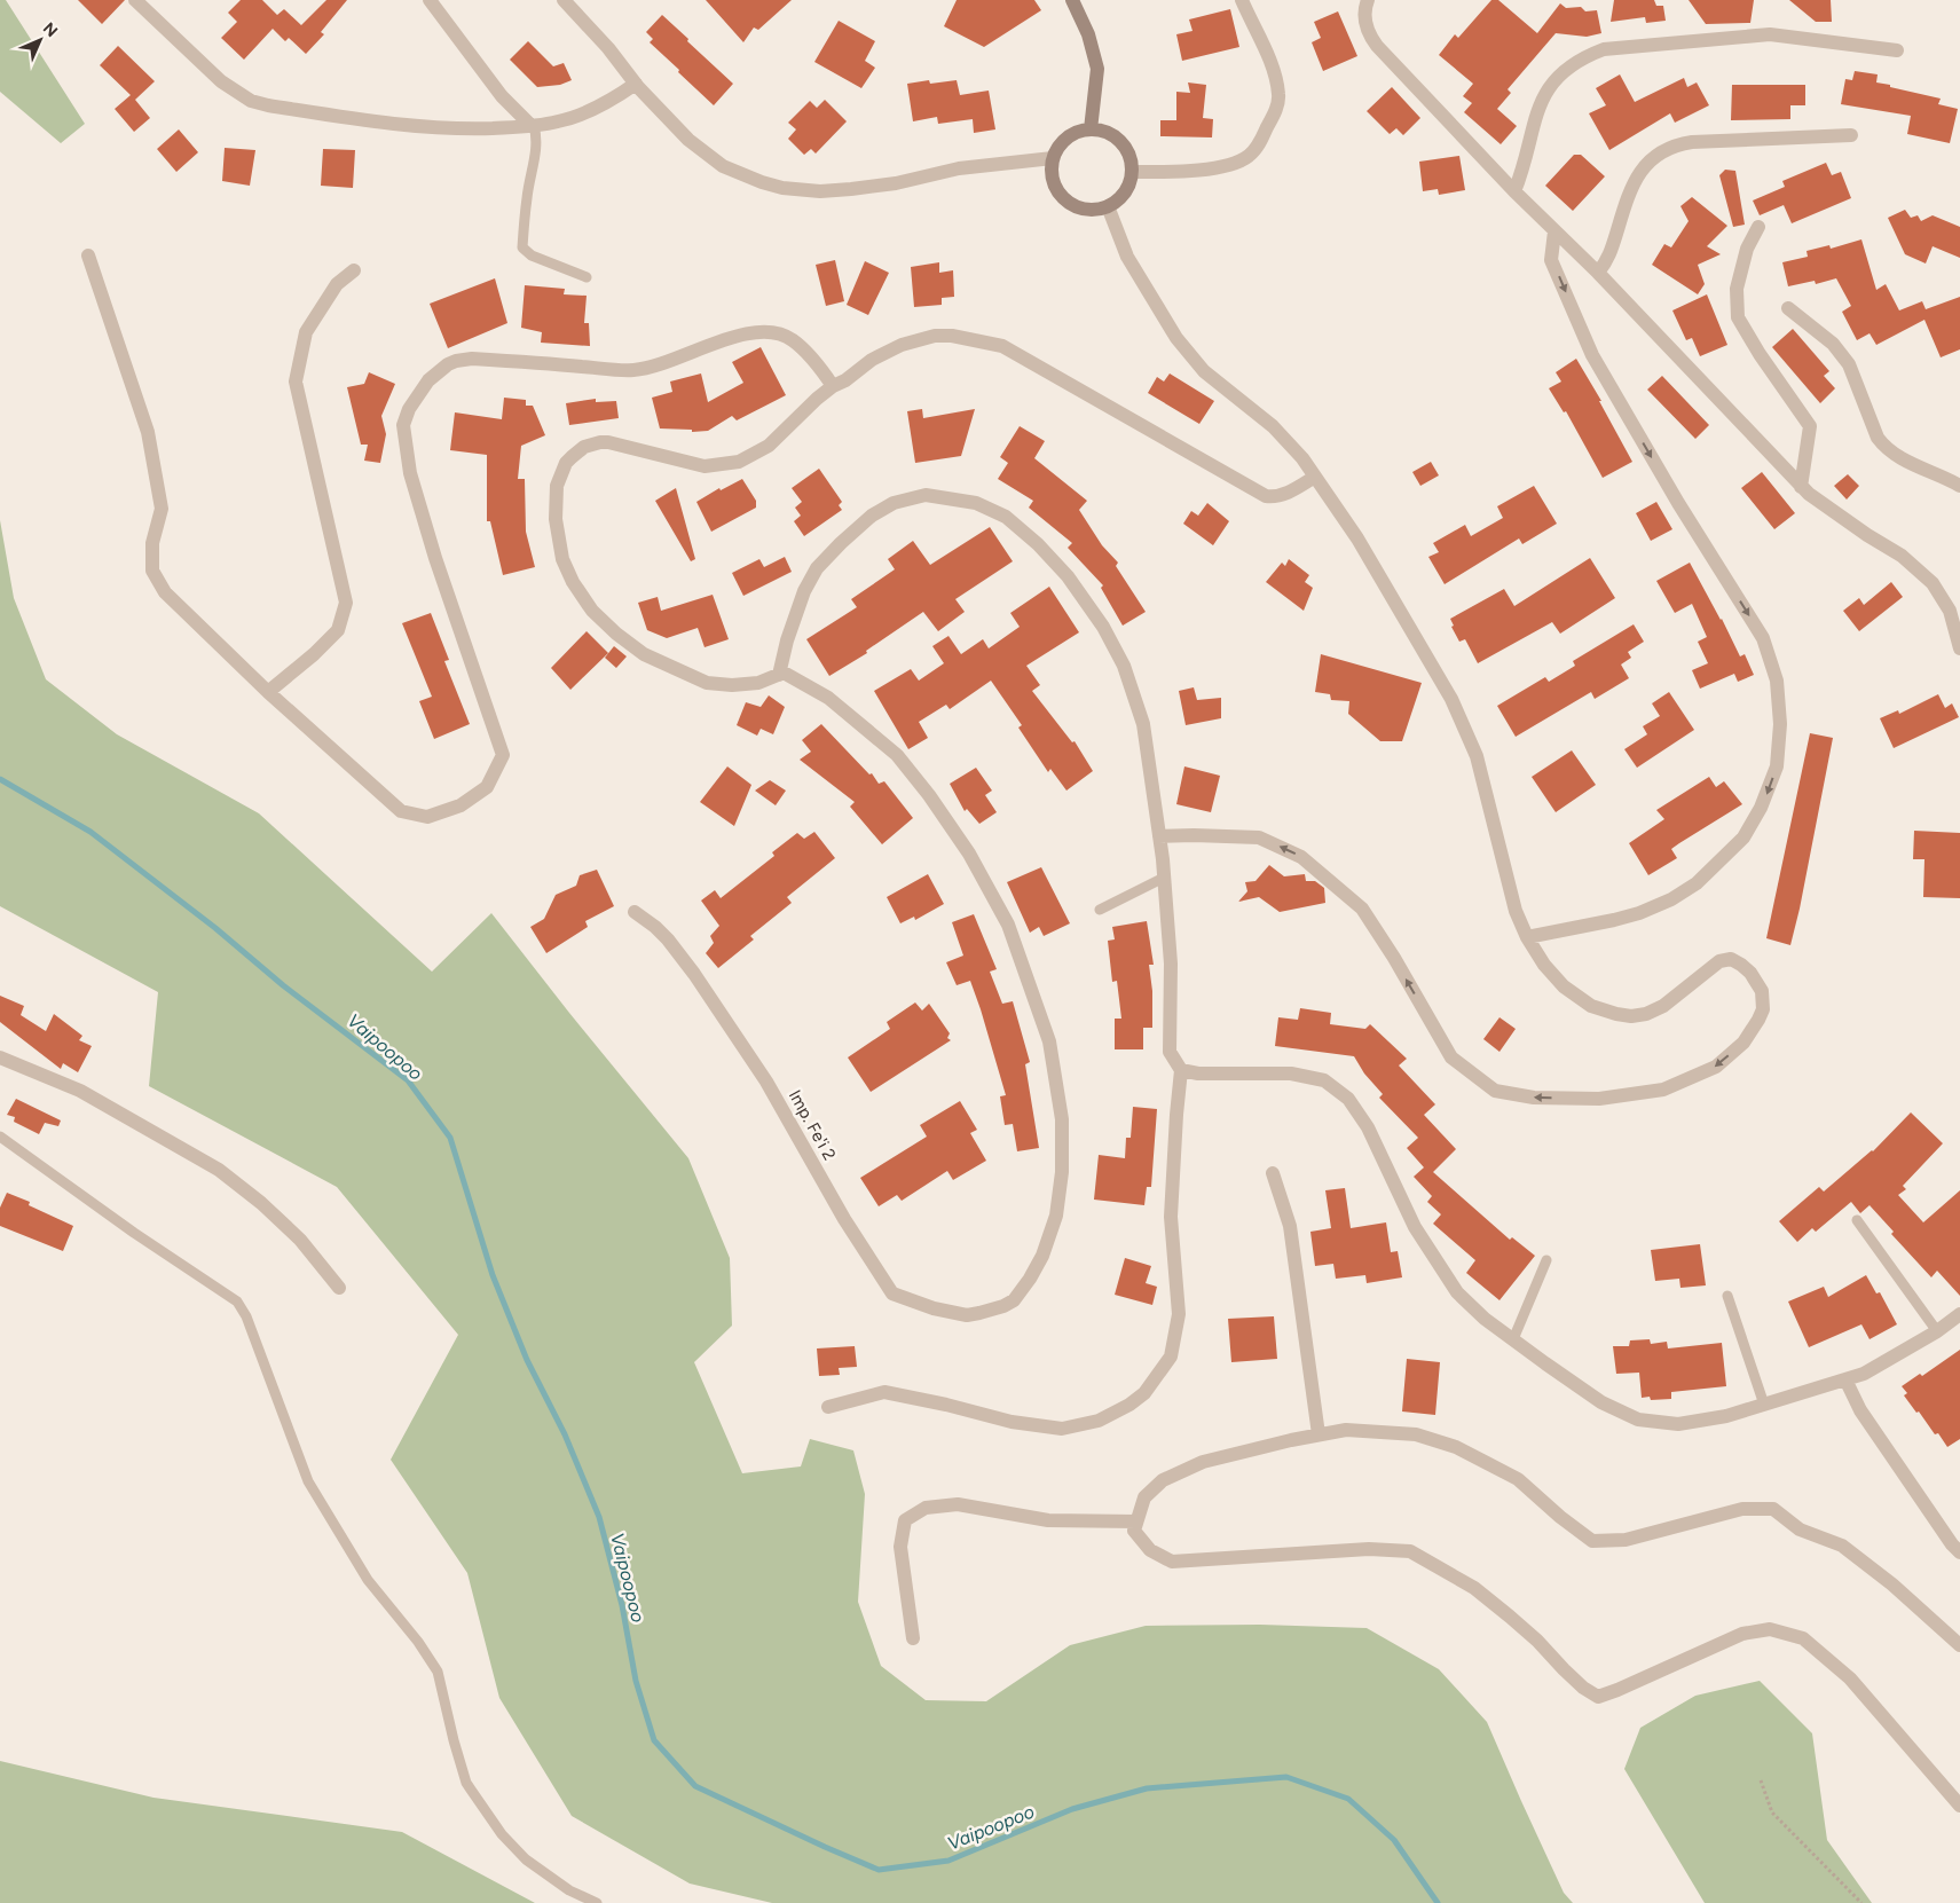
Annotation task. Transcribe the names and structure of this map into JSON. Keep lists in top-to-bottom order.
{
  "streets": {
    "street": ["Imp. Fe'i 2"]
  },
  "water": ["Vaipoopoo"],
  "north": "top right"
}
